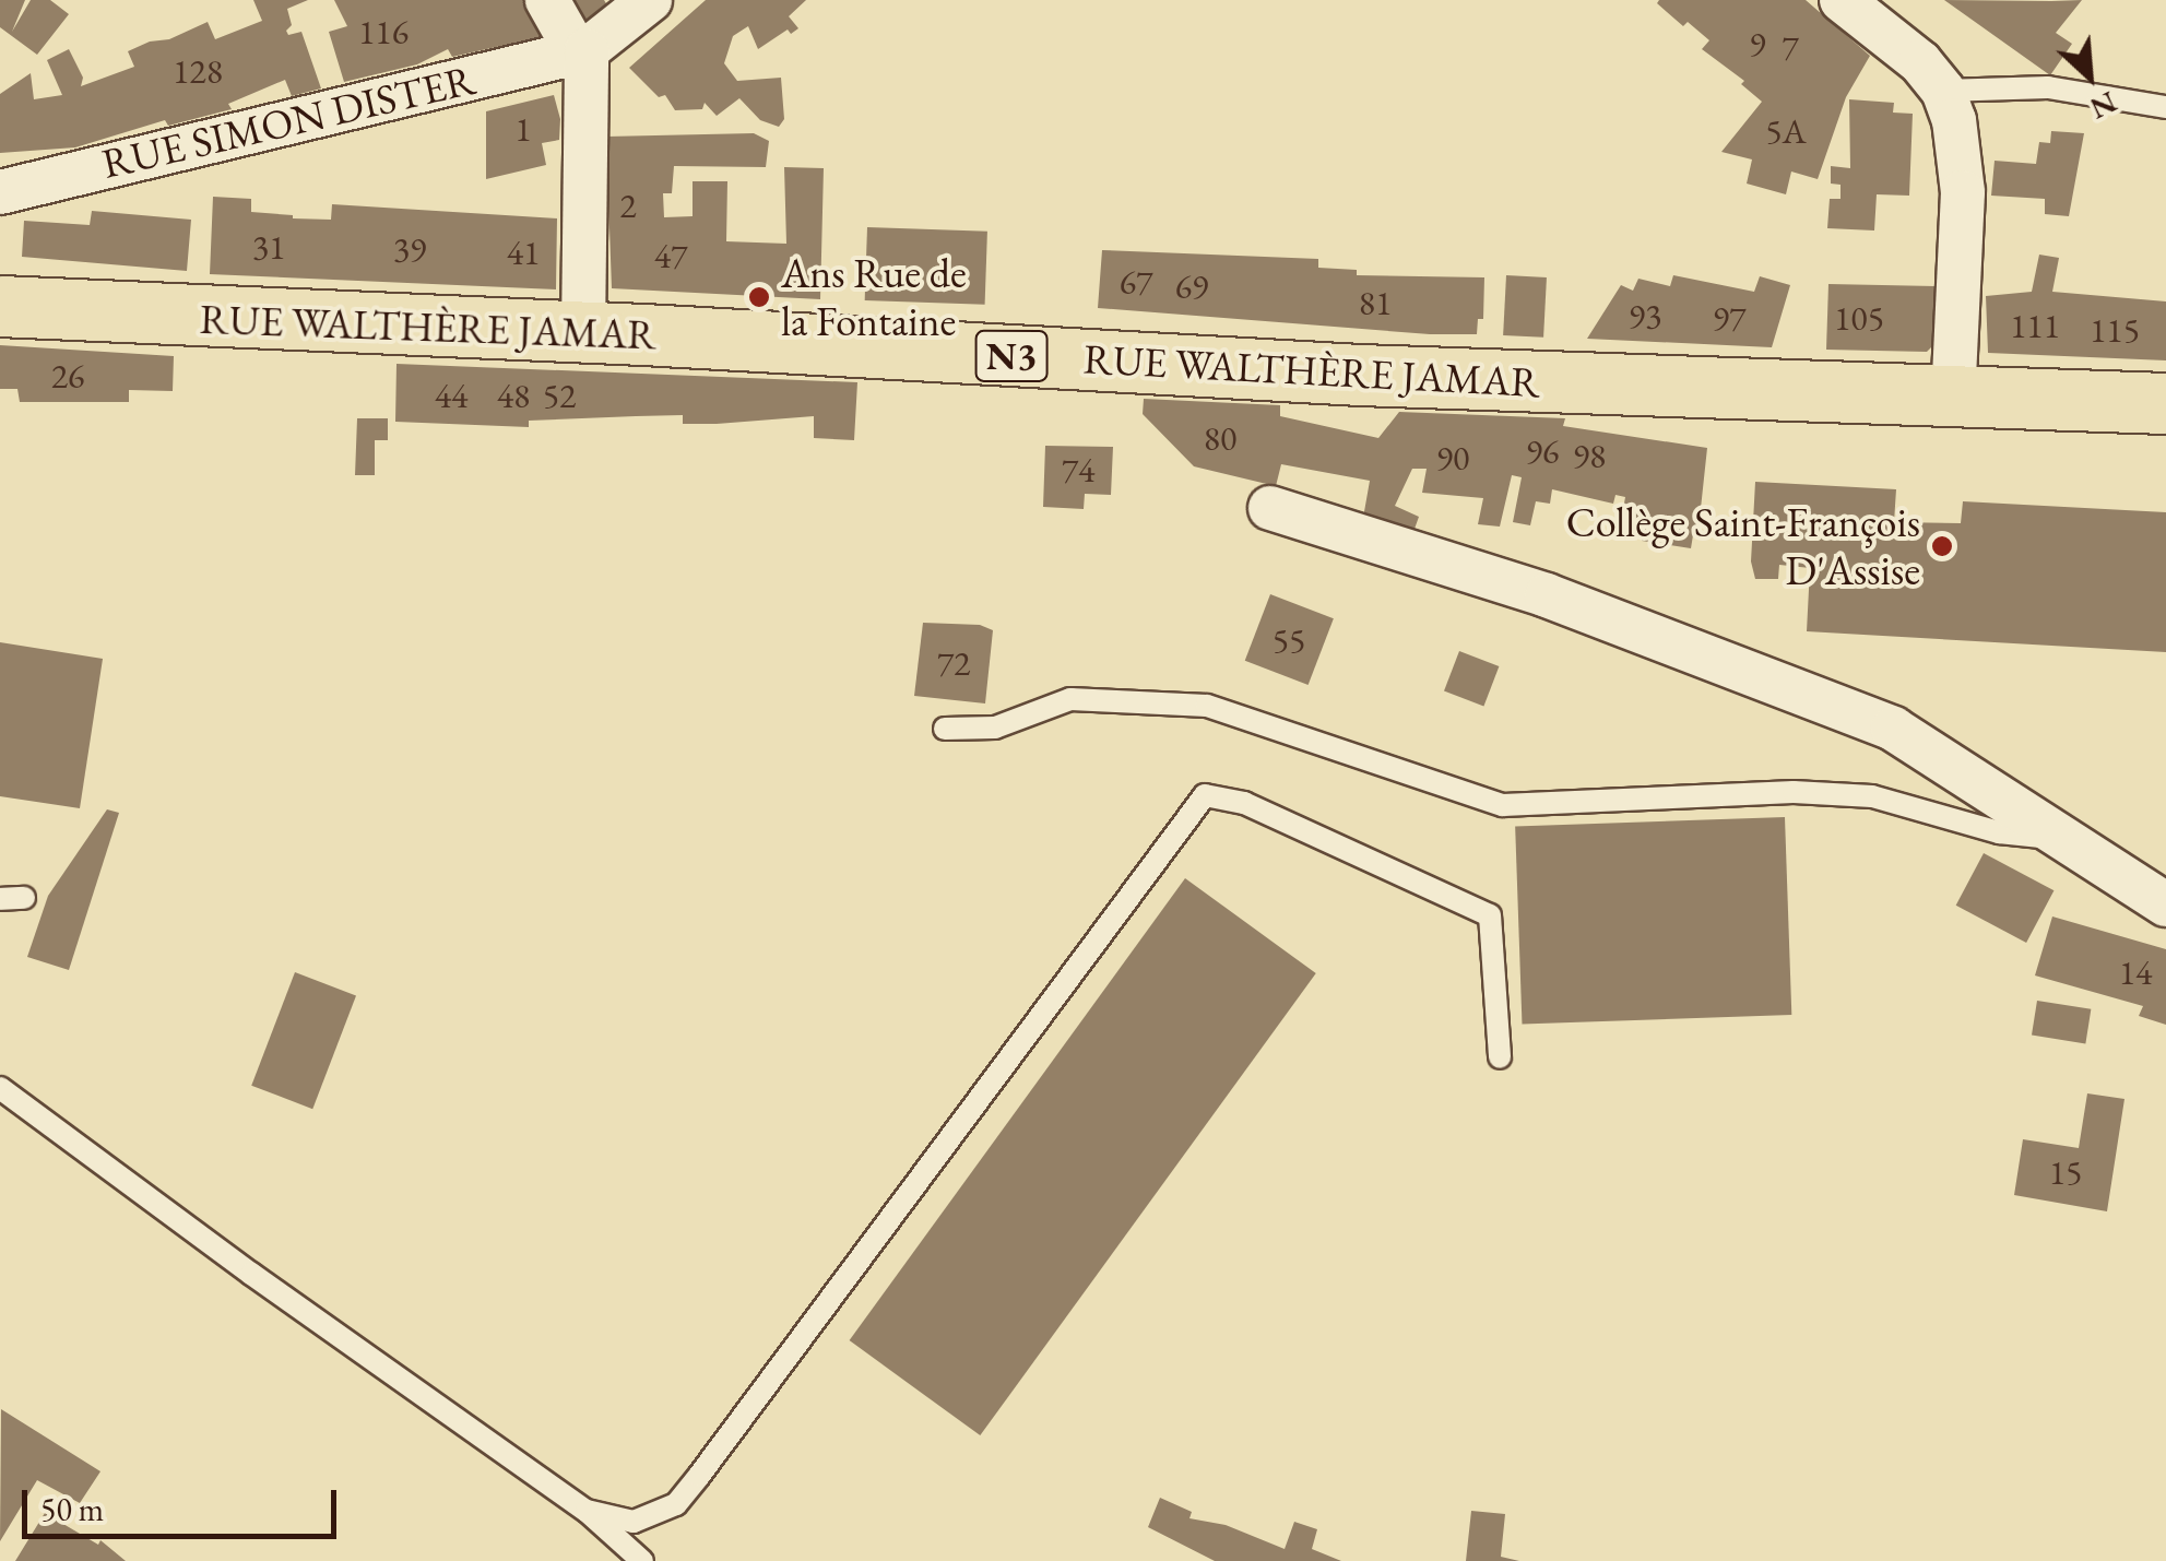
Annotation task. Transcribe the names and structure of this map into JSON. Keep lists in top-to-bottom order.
{
  "streets": {
    "main road": ["RUE WALTHÈRE JAMAR", "N3"],
    "street": ["RUE SIMON DISTER"]
  },
  "places": ["Ans Rue de la Fontaine", "Collège Saint-François D'Assise"],
  "house_numbers": [
    "116",
    "9",
    "7",
    "128",
    "1",
    "5A",
    "2",
    "31",
    "39",
    "41",
    "47",
    "67",
    "69",
    "81",
    "93",
    "97",
    "105",
    "111",
    "115",
    "26",
    "44",
    "48",
    "52",
    "80",
    "96",
    "98",
    "90",
    "74",
    "55",
    "72",
    "14",
    "15"
  ],
  "scale_bar": "50 m",
  "north": "bottom right"
}
